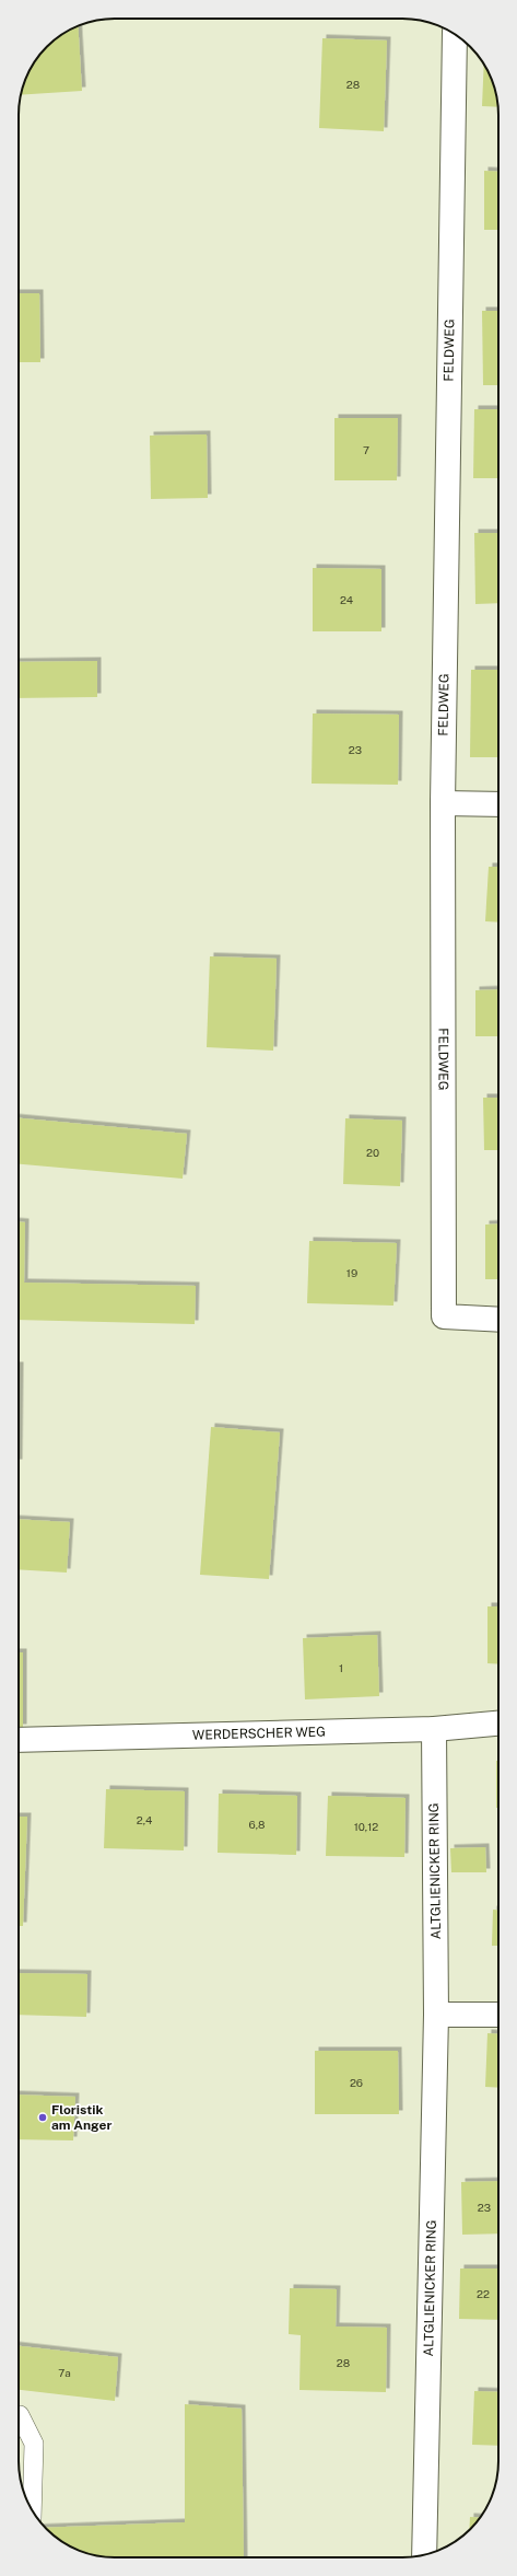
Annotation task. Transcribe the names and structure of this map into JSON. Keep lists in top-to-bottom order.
{
  "streets": {
    "street": ["FELDWEG", "WERDERSCHER WEG", "ALTGLIENICKER RING"]
  },
  "crossings": [
    ["WERDERSCHER WEG", "ALTGLIENICKER RING"]
  ],
  "places": ["Floristik am Anger"],
  "house_numbers": [
    "28",
    "7",
    "24",
    "23",
    "20",
    "19",
    "1",
    "2,4",
    "6,8",
    "10,12",
    "26",
    "23",
    "22",
    "28",
    "7a"
  ]
}
